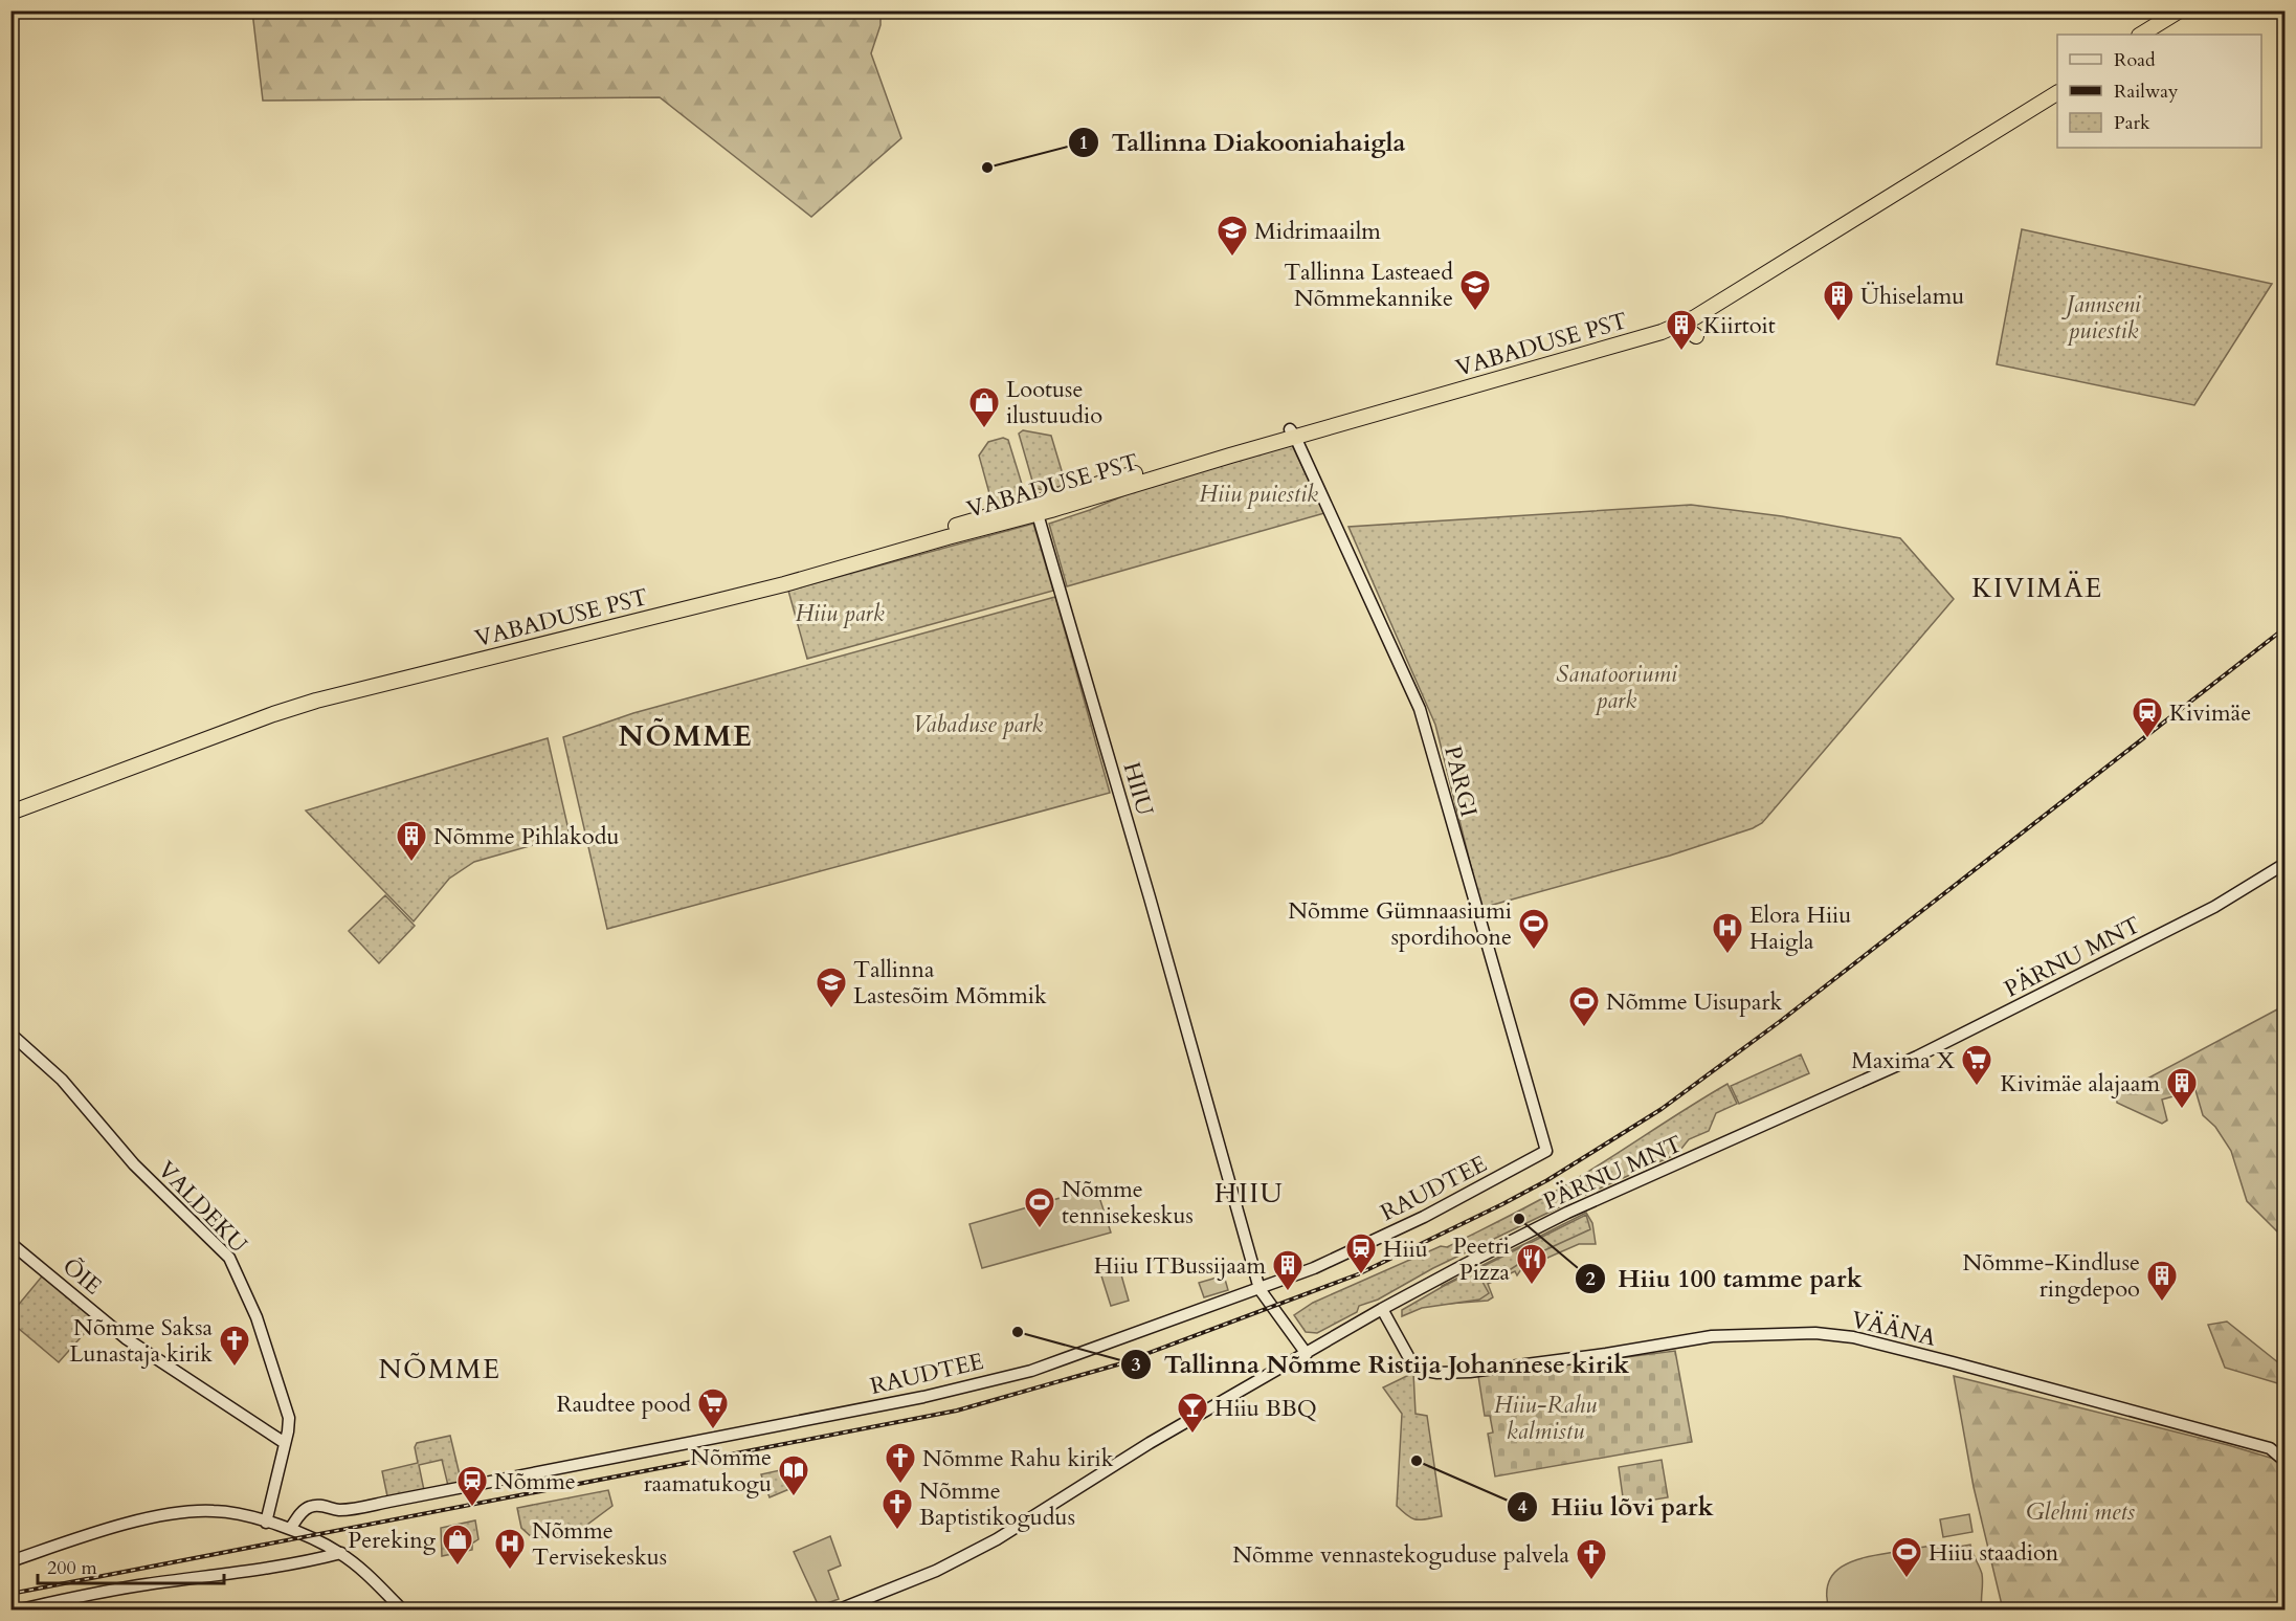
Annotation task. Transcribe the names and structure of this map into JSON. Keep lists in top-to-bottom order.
{
  "streets": {
    "highway": ["VABADUSE PST"],
    "street": [
      "PARGI",
      "HIIU",
      "PÄRNU MNT",
      "RAUDTEE",
      "VALDEKU",
      "ÕIE",
      "VÄÄNA"
    ]
  },
  "crossings": [
    ["VABADUSE PST", "PARGI"],
    ["VABADUSE PST", "HIIU"],
    ["PARGI", "RAUDTEE"],
    ["HIIU", "PÄRNU MNT"],
    ["HIIU", "RAUDTEE"],
    ["PÄRNU MNT", "VÄÄNA"],
    ["VALDEKU", "ÕIE"]
  ],
  "districts": [
    "KIVIMÄE",
    "NÕMME",
    "HIIU",
    "NÕMME"
  ],
  "parks": [
    "Jannseni puiestik",
    "Hiiu puiestik",
    "Hiiu park",
    "Sanatooriumi park",
    "Vabaduse park",
    "Hiiu-Rahu kalmistu",
    "Glehni mets"
  ],
  "places": {
    "other": [
      "Tallinna Diakooniahaigla",
      "Hiiu 100 tamme park",
      "Tallinna Nõmme Ristija Johannese kirik",
      "Hiiu lõvi park"
    ],
    "school or university": ["Midrimaailm", "Tallinna Lasteaed Nõmmekannike", "Tallinna Lastesõim Mõmmik"],
    "building": [
      "Ühiselamu",
      "Kiirtoit",
      "Nõmme Pihlakodu",
      "Kivimäe alajaam",
      "Hiiu ITBussijaam",
      "Nõmme-Kindluse ringdepoo"
    ],
    "shop": ["Lootuse ilustuudio", "Pereking"],
    "station": ["Kivimäe", "Hiiu", "Nõmme"],
    "sports": [
      "Nõmme Gümnaasiumi spordihoone",
      "Nõmme Uisupark",
      "Nõmme tennisekeskus",
      "Hiiu staadion"
    ],
    "hospital": ["Elora Hiiu Haigla", "Nõmme Tervisekeskus"],
    "supermarket": ["Maxima X", "Raudtee pood"],
    "restaurant": ["Peetri Pizza"],
    "church": [
      "Nõmme Saksa Lunastaja kirik",
      "Nõmme Rahu kirik",
      "Nõmme Baptistikogudus",
      "Nõmme vennastekoguduse palvela"
    ],
    "bar": ["Hiiu BBQ"],
    "library": ["Nõmme raamatukogu"]
  },
  "legend": ["Road", "Railway", "Park"],
  "scale_bar": "200 m"
}
